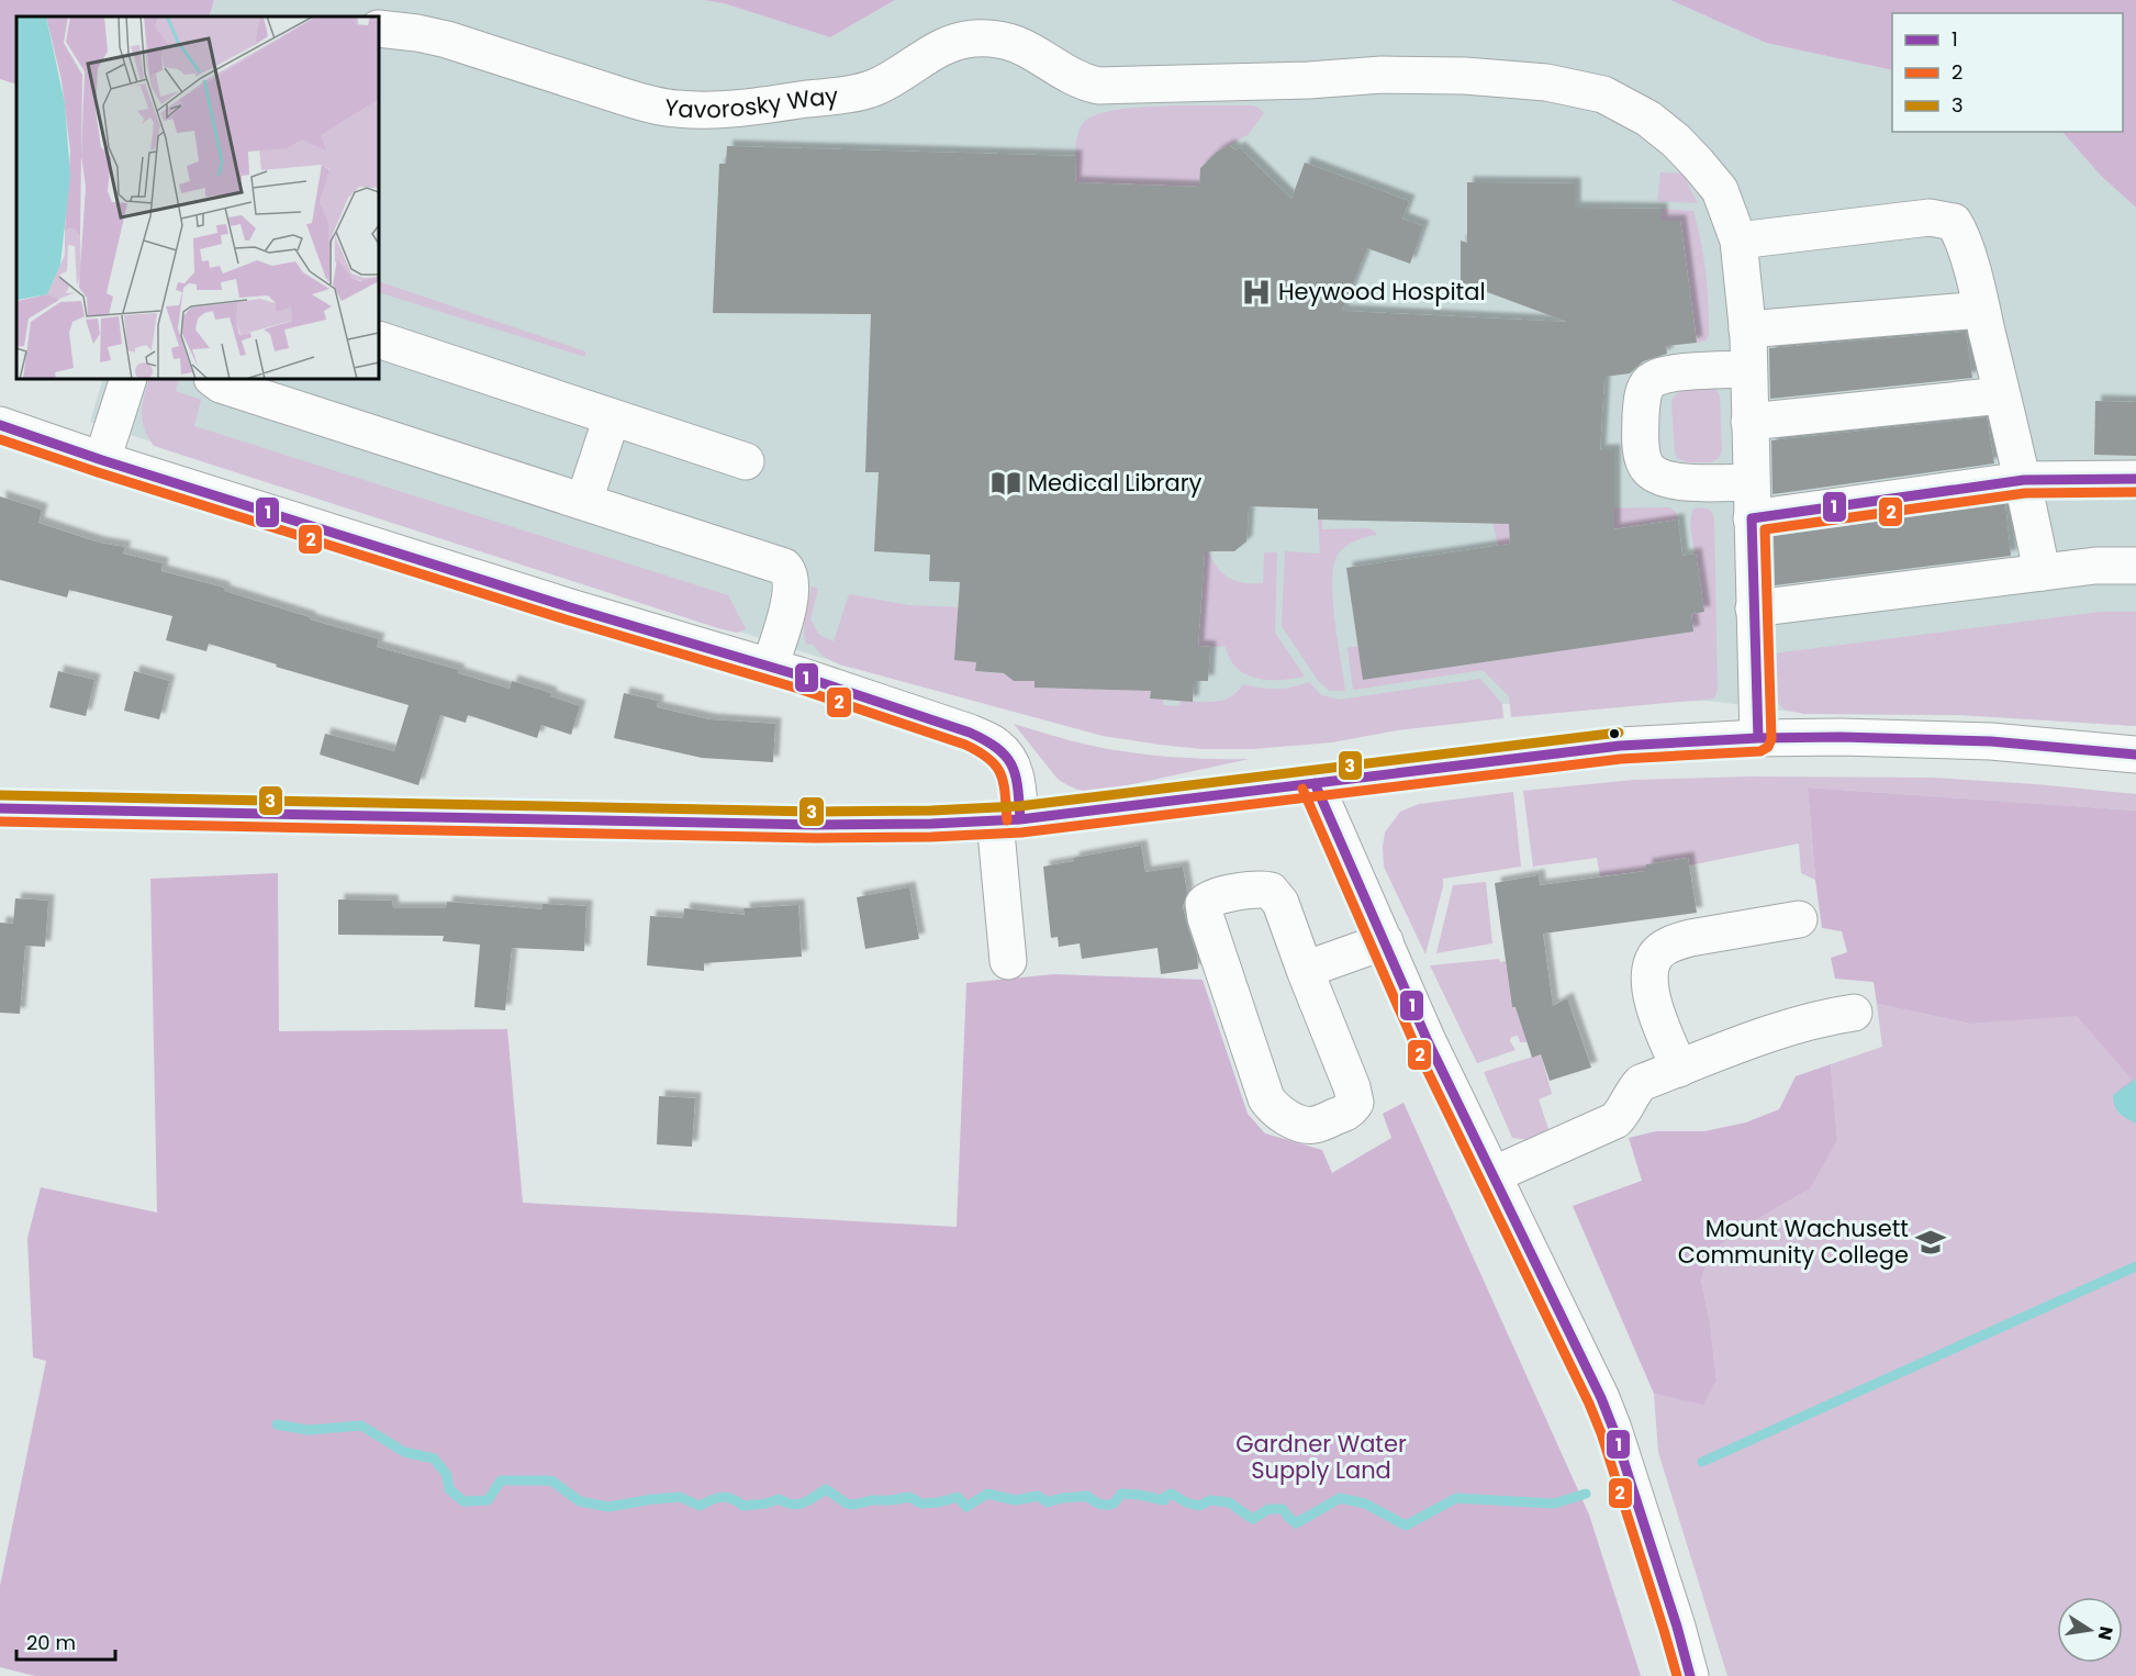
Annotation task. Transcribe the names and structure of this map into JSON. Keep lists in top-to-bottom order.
{
  "streets": {
    "street": ["Yavorosky Way"]
  },
  "parks": ["Gardner Water Supply Land"],
  "places": {
    "hospital": ["Heywood Hospital"],
    "library": ["Medical Library"],
    "school or university": ["Mount Wachusett Community College"]
  },
  "lines": ["transit line 1", "transit line 2", "transit line 3"],
  "legend": ["1", "2", "3"],
  "scale_bar": "20 m",
  "north": "right"
}
